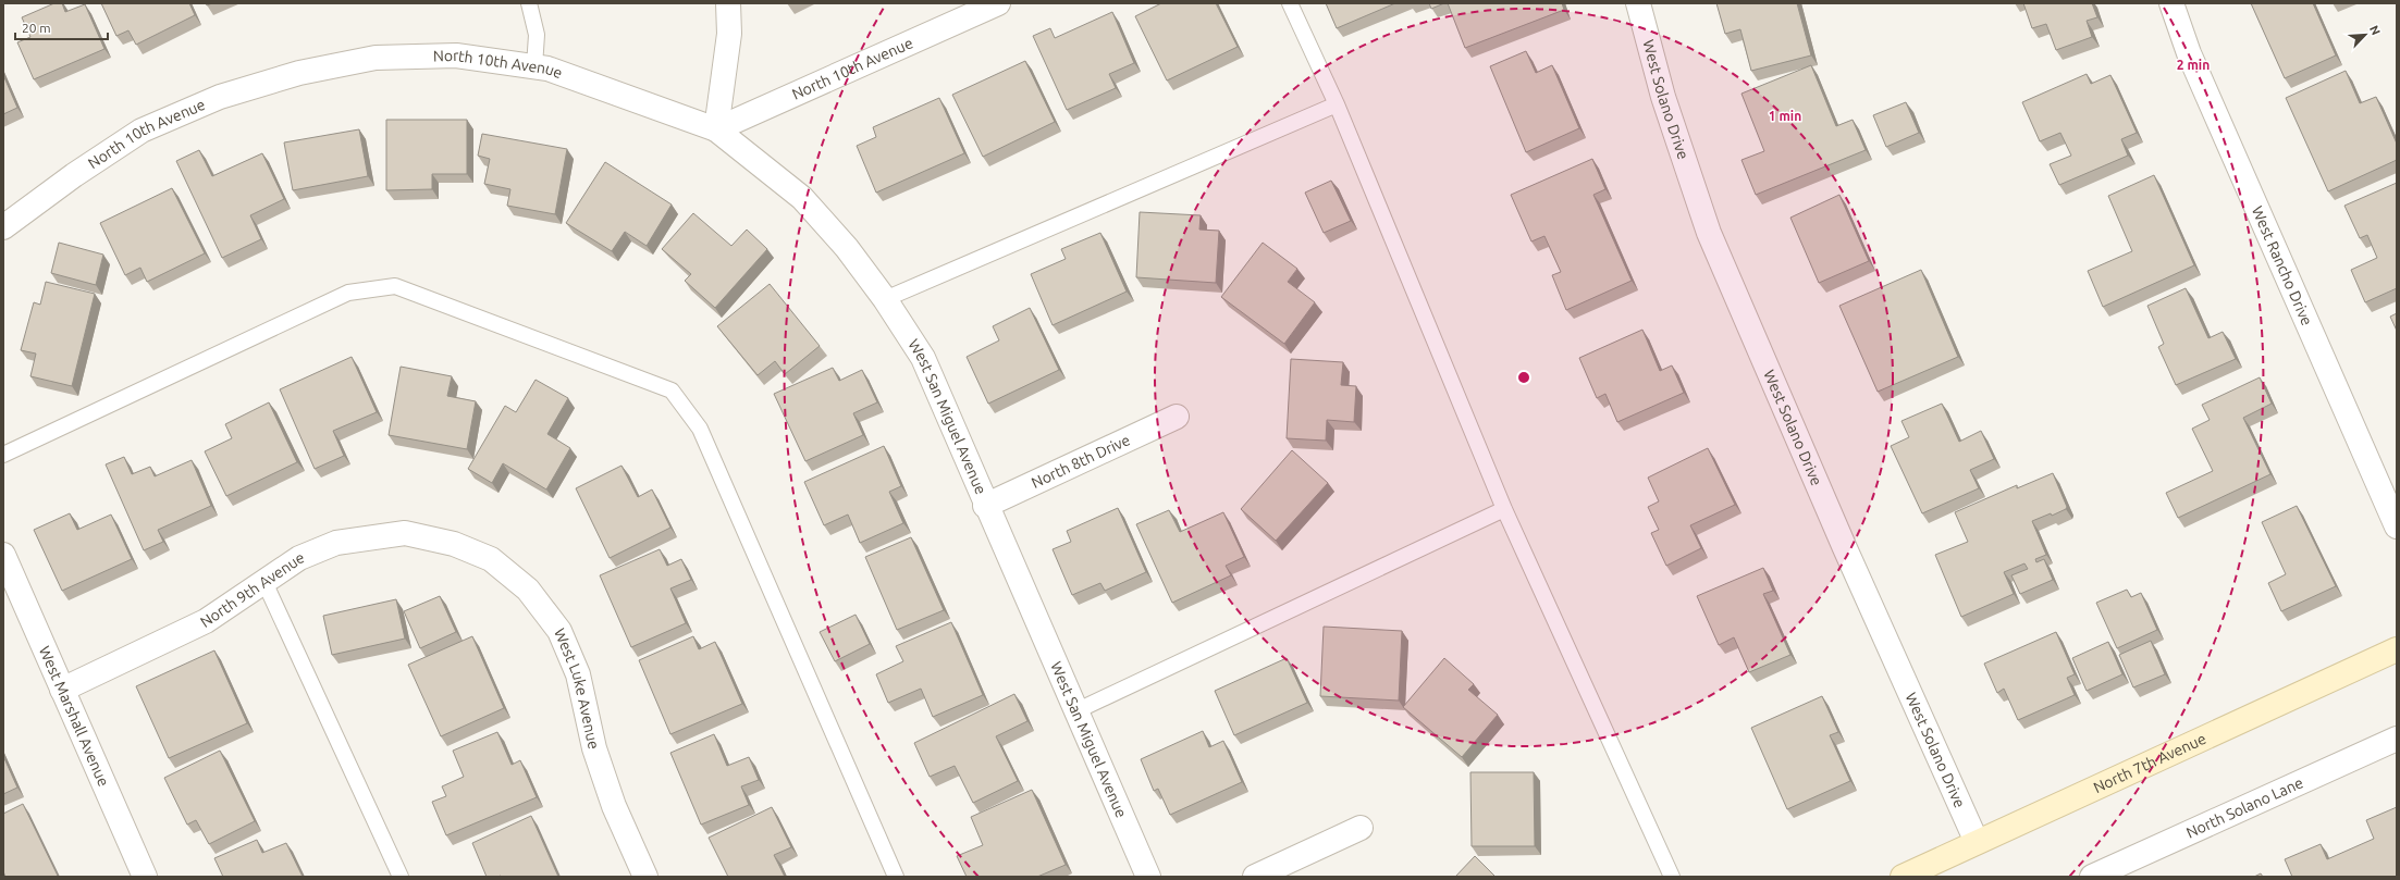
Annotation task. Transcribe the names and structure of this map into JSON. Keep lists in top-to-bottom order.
{
  "streets": {
    "main road": ["North 7th Avenue"],
    "street": [
      "North 10th Avenue",
      "West Solano Drive",
      "West Rancho Drive",
      "West San Miguel Avenue",
      "North 8th Drive",
      "North 9th Avenue",
      "West Luke Avenue",
      "West Marshall Avenue",
      "North Solano Lane"
    ]
  },
  "crossings": [
    ["North 10th Avenue", "West San Miguel Avenue"],
    ["West Solano Drive", "North 7th Avenue"],
    ["West San Miguel Avenue", "North 8th Drive"],
    ["North 9th Avenue", "West Luke Avenue"],
    ["North 9th Avenue", "West Marshall Avenue"]
  ],
  "scale_bar": "20 m",
  "north": "top right",
  "rings": ["2 min", "1 min"]
}
